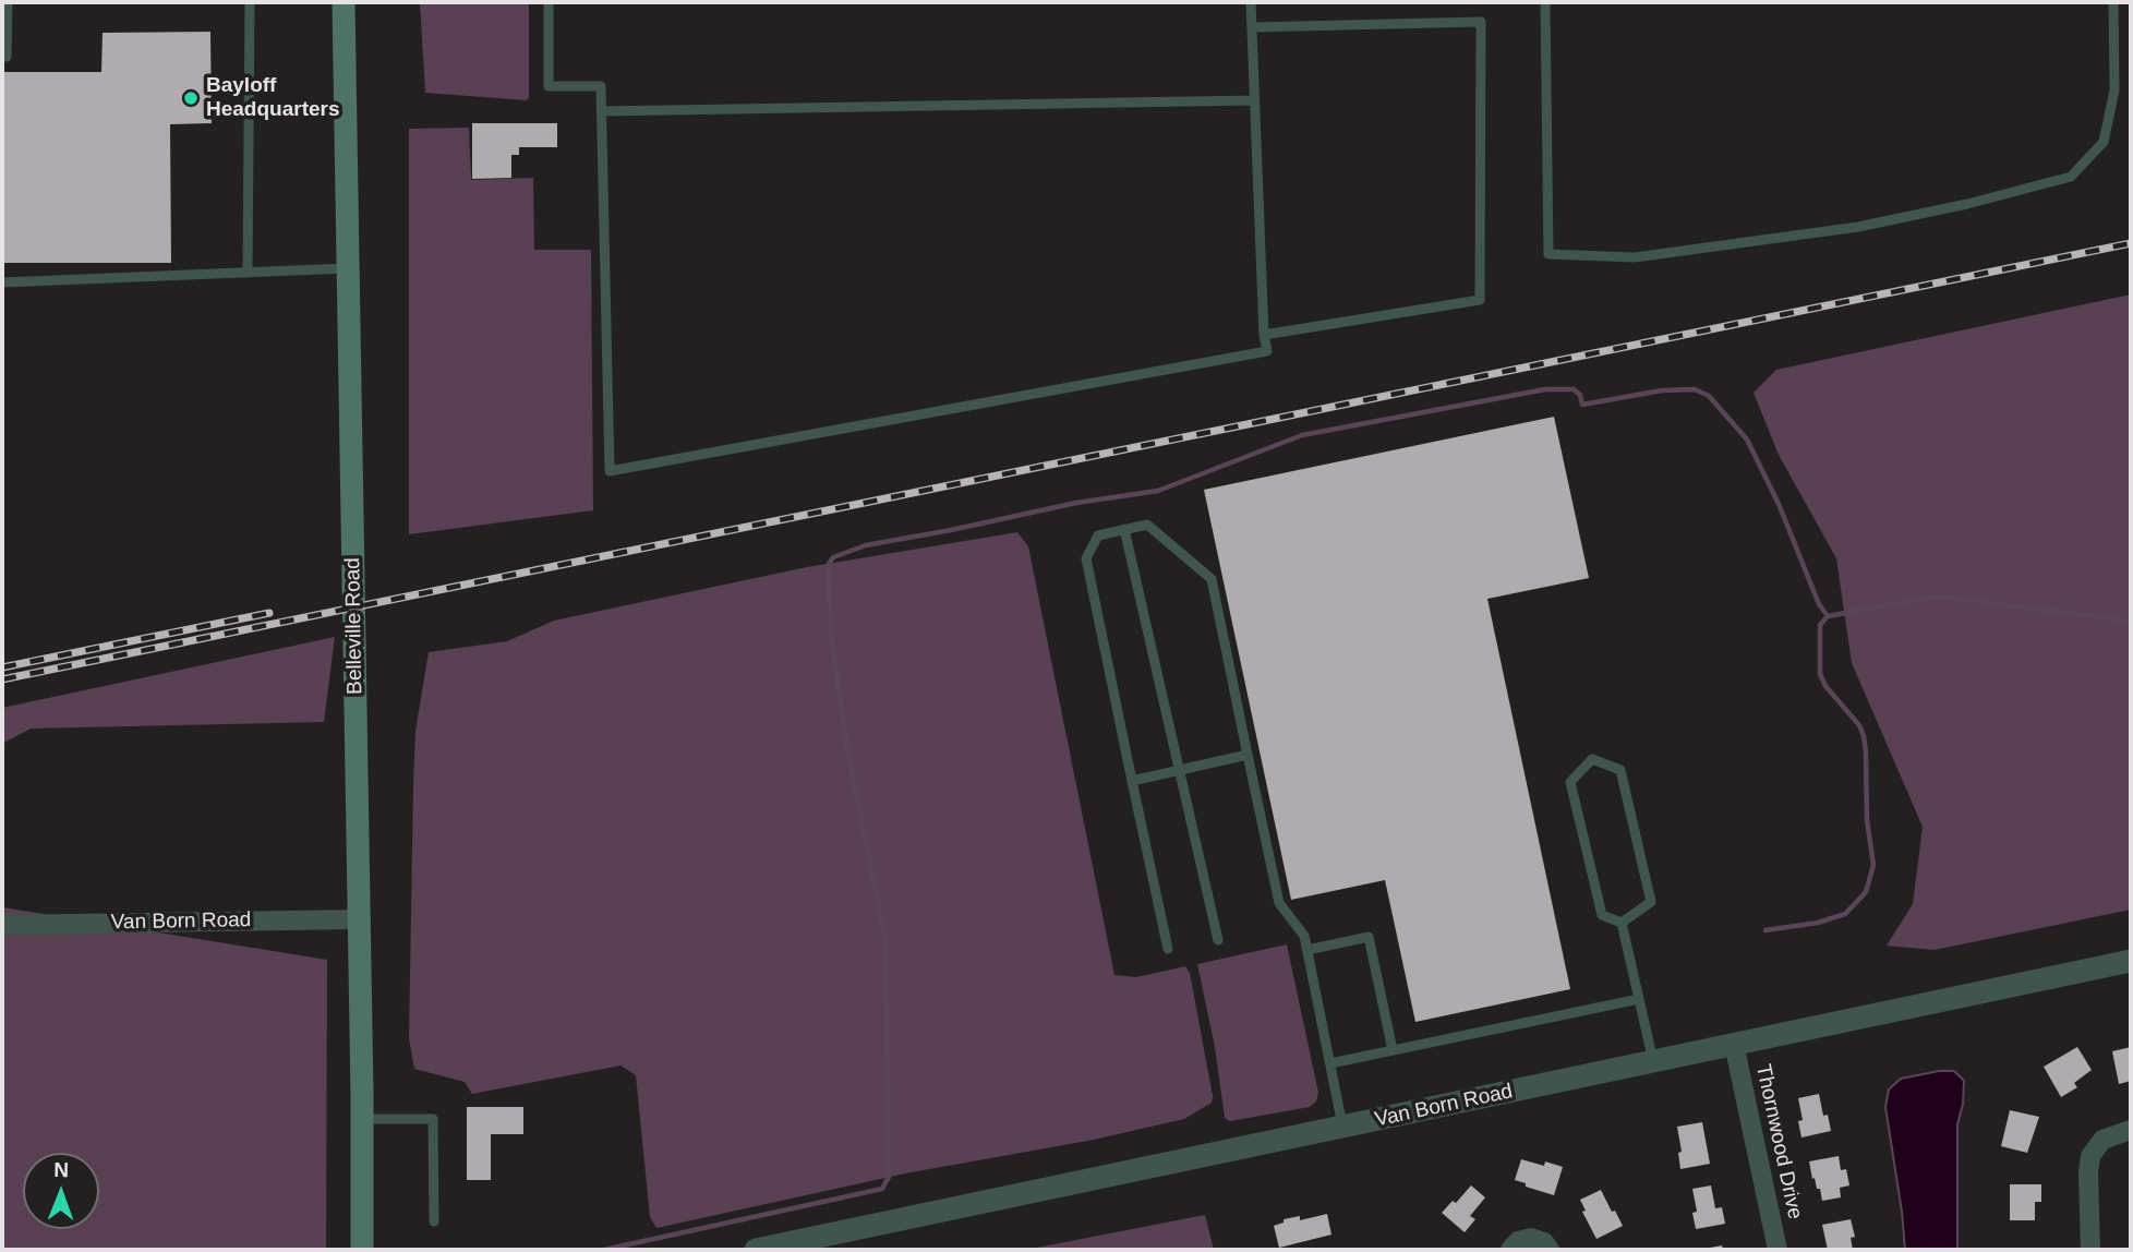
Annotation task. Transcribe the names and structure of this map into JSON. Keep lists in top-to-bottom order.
{
  "streets": {
    "main road": ["Belleville Road"],
    "street": ["Van Born Road", "Thornwood Drive"]
  },
  "crossings": [
    ["Belleville Road", "Van Born Road"],
    ["Van Born Road", "Thornwood Drive"]
  ],
  "places": ["Bayloff Headquarters"],
  "north": "top"
}
